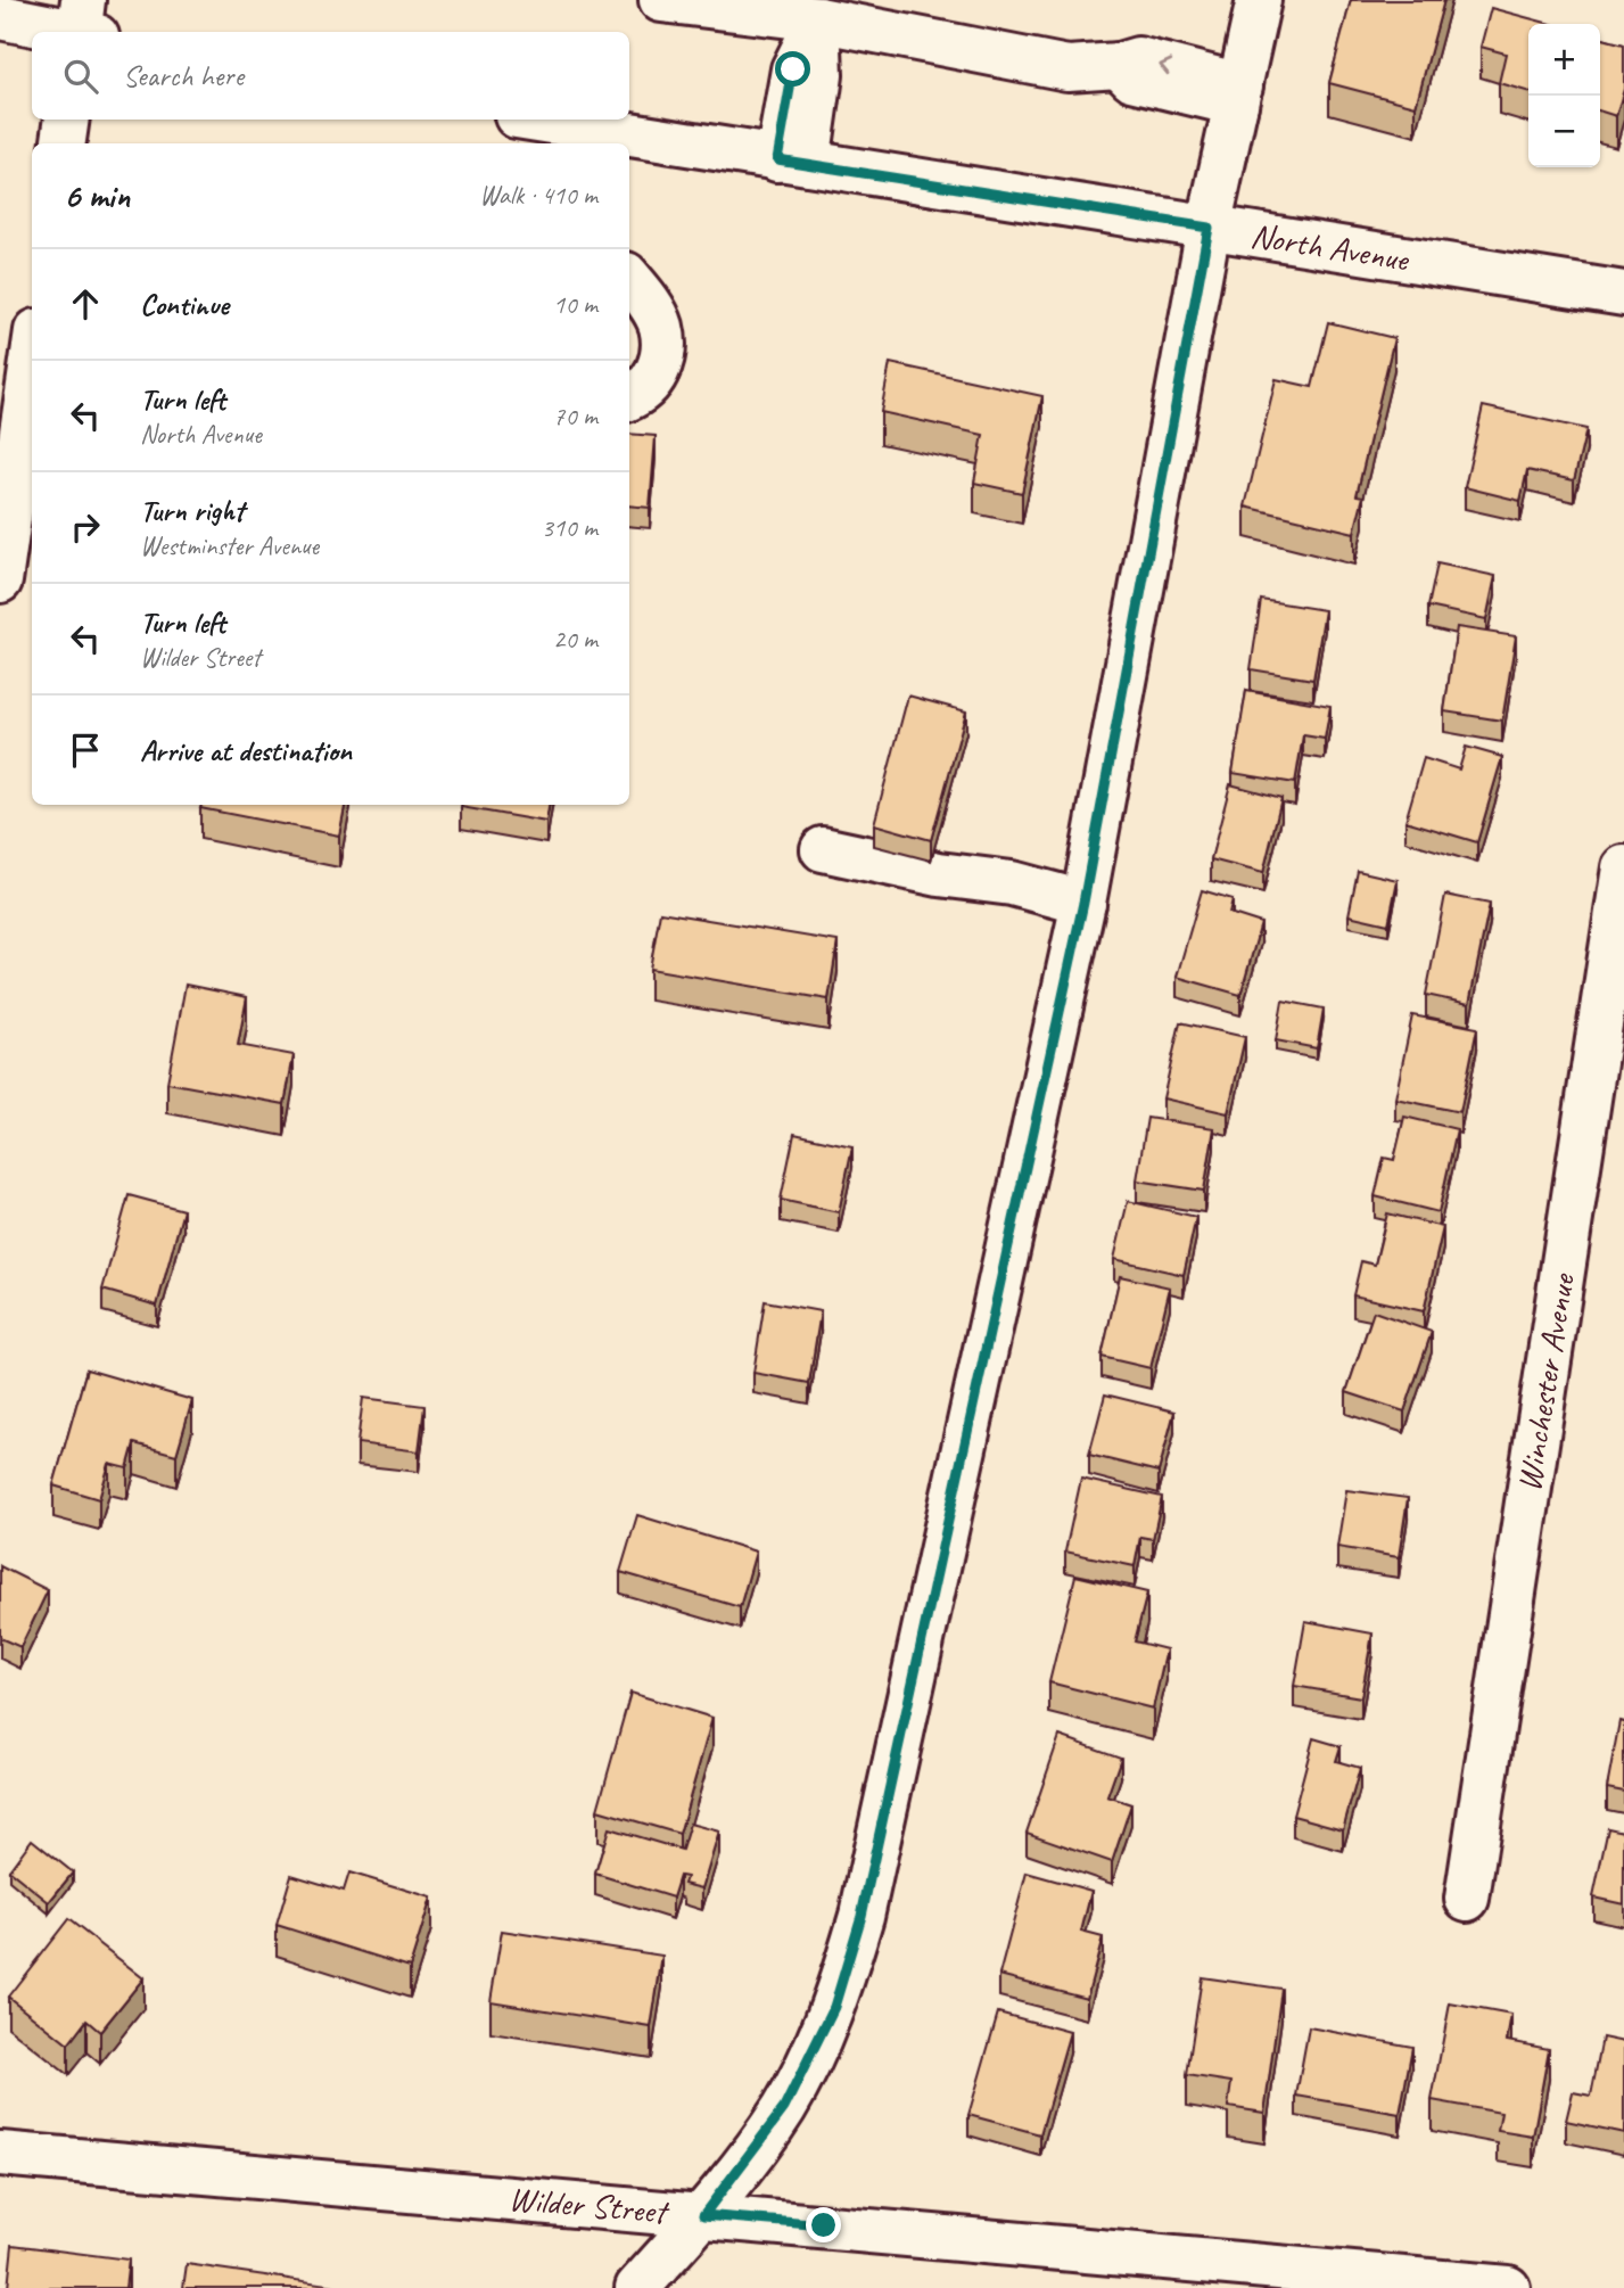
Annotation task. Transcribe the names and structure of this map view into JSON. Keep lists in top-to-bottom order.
{
  "streets": {
    "street": ["North Avenue", "Winchester Avenue", "Wilder Street"]
  },
  "page": {
    "map_buttons": ["+", "−"],
    "search": "Search here",
    "heading": ["6 min", "Walk · 410 m"],
    "list": [
      ["Continue", "10 m"],
      ["Turn left", "North Avenue", "70 m"],
      ["Turn right", "Westminster Avenue", "310 m"],
      ["Turn left", "Wilder Street", "20 m"],
      "Arrive at destination"
    ]
  }
}
